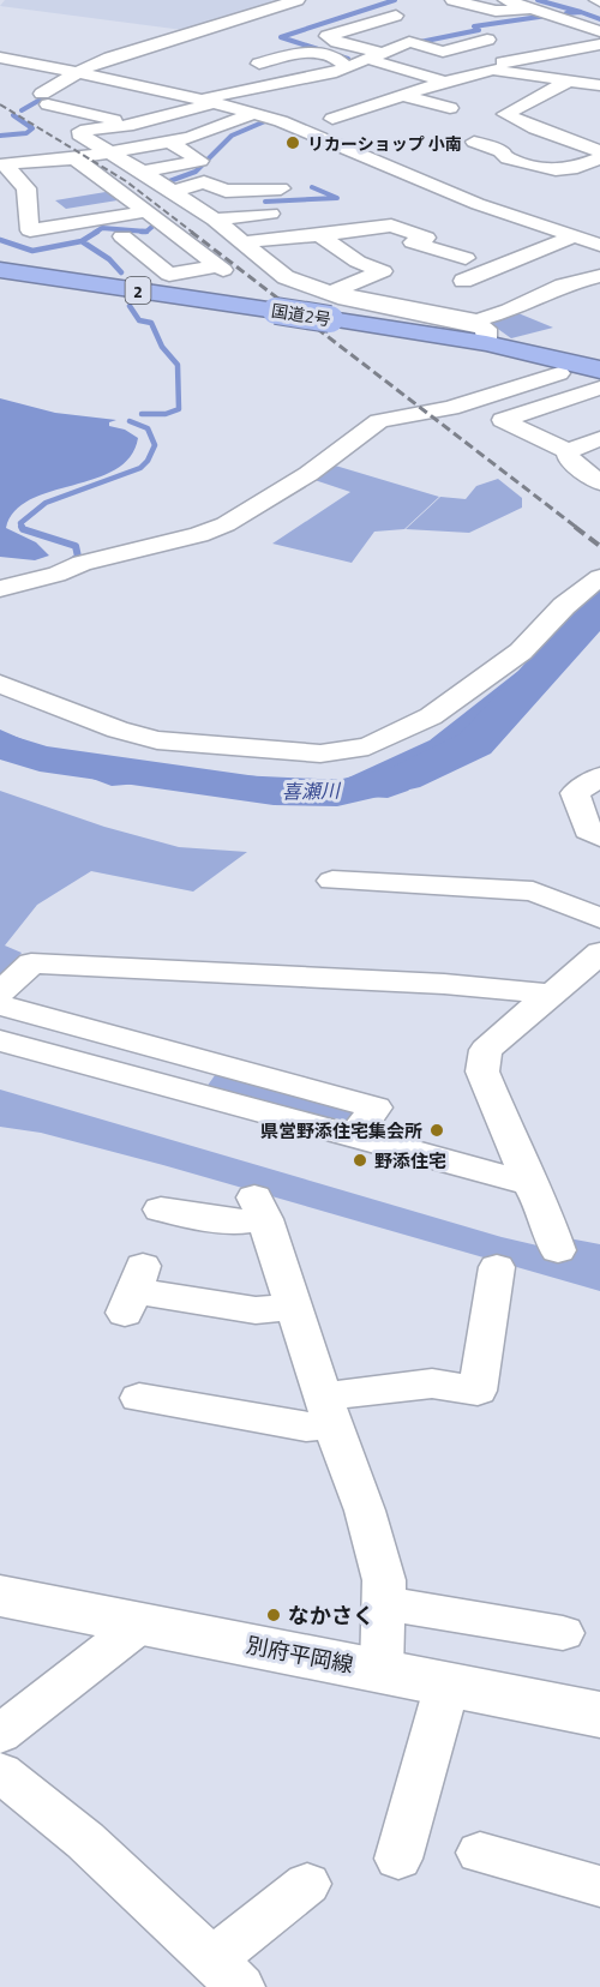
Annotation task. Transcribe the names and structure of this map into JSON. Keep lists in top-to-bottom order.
{
  "streets": {
    "highway": ["2", "国道2号"],
    "main road": ["別府平岡線"]
  },
  "water": ["喜瀬川"],
  "places": [
    "リカーショップ 小南",
    "県営野添住宅集会所",
    "野添住宅",
    "なかさく"
  ]
}
